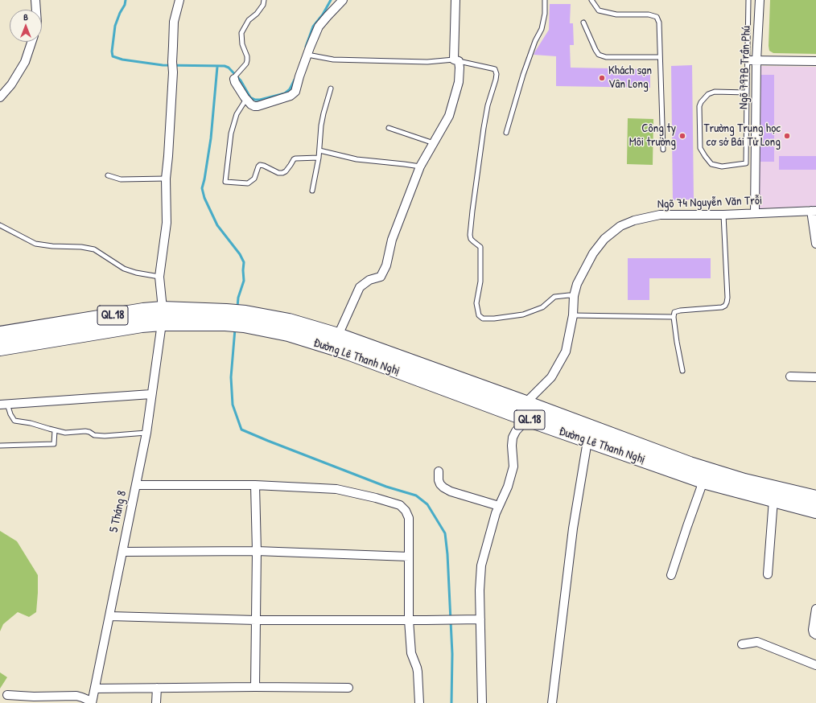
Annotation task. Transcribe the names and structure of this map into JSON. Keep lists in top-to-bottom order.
{
  "streets": {
    "highway": ["QL.18", "Đường Lê Thanh Nghị"],
    "street": ["Ngõ 797B Trần Phú", "Ngõ 74 Nguyễn Văn Trỗi", "5 Tháng 8"]
  },
  "crossings": [
    ["Ngõ 797B Trần Phú", "Ngõ 74 Nguyễn Văn Trỗi"],
    ["Ngõ 74 Nguyễn Văn Trỗi", "Đường Lê Thanh Nghị"],
    ["QL.18", "Đường Lê Thanh Nghị"],
    ["QL.18", "5 Tháng 8"]
  ],
  "places": ["Khách sạn Vân Long", "Công ty Môi trường", "Trường Trung học cơ sở Bái Tử Long"],
  "north": "top"
}
